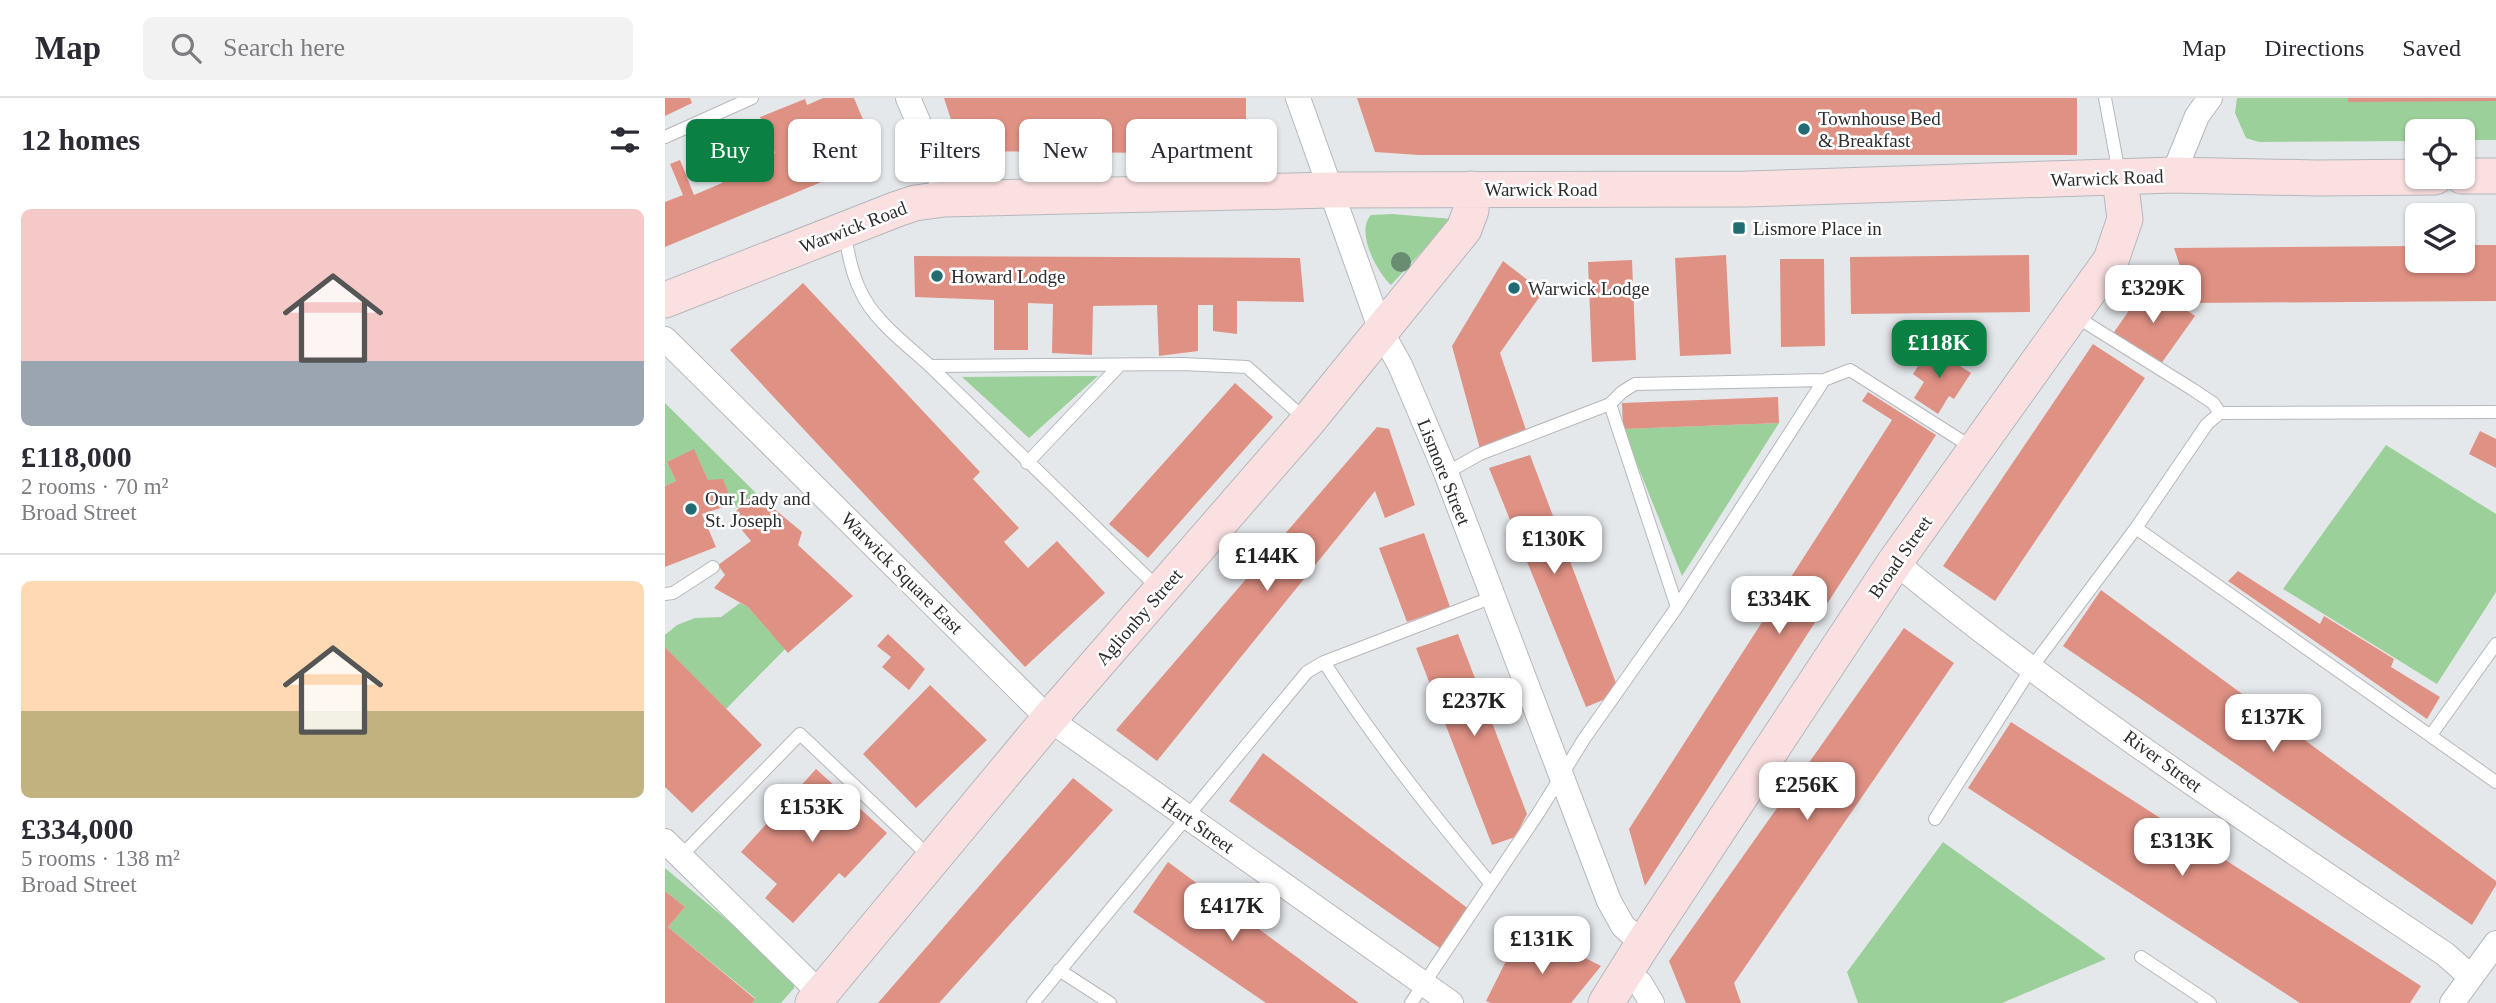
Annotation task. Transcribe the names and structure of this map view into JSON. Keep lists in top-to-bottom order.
{
  "streets": {
    "street": [
      "Warwick Road",
      "Lismore Street",
      "Broad Street",
      "Warwick Square East",
      "Aglionby Street",
      "River Street",
      "Hart Street"
    ]
  },
  "crossings": [
    ["Warwick Road", "Lismore Street"],
    ["Warwick Road", "Broad Street"],
    ["Warwick Road", "Aglionby Street"],
    ["Lismore Street", "Broad Street"],
    ["Lismore Street", "Aglionby Street"],
    ["Broad Street", "River Street"],
    ["Warwick Square East", "Aglionby Street"],
    ["Warwick Square East", "Hart Street"],
    ["Aglionby Street", "Hart Street"]
  ],
  "places": {
    "other": [
      "Townhouse Bed & Breakfast",
      "Howard Lodge",
      "Warwick Lodge",
      "Our Lady and St. Joseph"
    ],
    "transit": ["Lismore Place in"]
  },
  "page": {
    "header": "Map",
    "search": "Search here",
    "nav": ["Map", "Directions", "Saved"],
    "heading": "12 homes",
    "chip": [
      "Buy",
      "Rent",
      "Filters",
      "New",
      "Apartment"
    ],
    "list": [
      {
        "name": "£118,000",
        "note": "2 rooms · 70 m² · Broad Street"
      },
      {
        "name": "£334,000",
        "note": "5 rooms · 138 m² · Broad Street"
      }
    ],
    "price": [
      "£329K",
      "£118K",
      "£130K",
      "£144K",
      "£334K",
      "£237K",
      "£137K",
      "£256K",
      "£153K",
      "£313K",
      "£417K",
      "£131K"
    ]
  }
}
